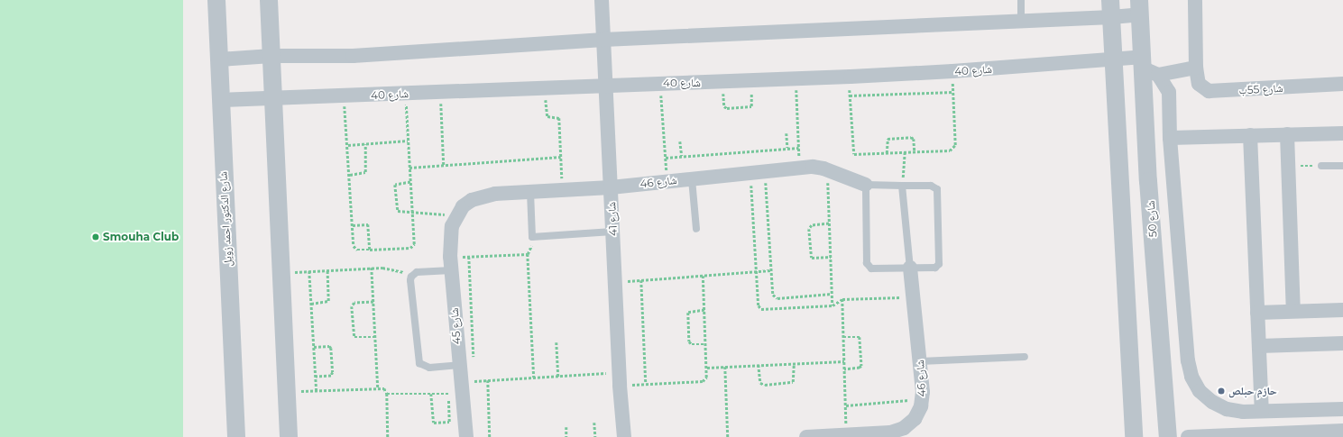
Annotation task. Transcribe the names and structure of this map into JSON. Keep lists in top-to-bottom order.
{
  "streets": {
    "street": [
      "شارع 40",
      "شارع 55ب",
      "شارع 46",
      "شارع الدكتور احمد زويل",
      "شارع 41",
      "شارع 50",
      "شارع 45"
    ]
  },
  "crossings": [
    ["شارع 40", "شارع 55ب"],
    ["شارع 40", "شارع الدكتور احمد زويل"],
    ["شارع 40", "شارع 41"],
    ["شارع 40", "شارع 50"],
    ["شارع 46", "شارع 41"],
    ["شارع 46", "شارع 45"]
  ],
  "places": ["Smouha Club", "حازم حبلص"]
}
